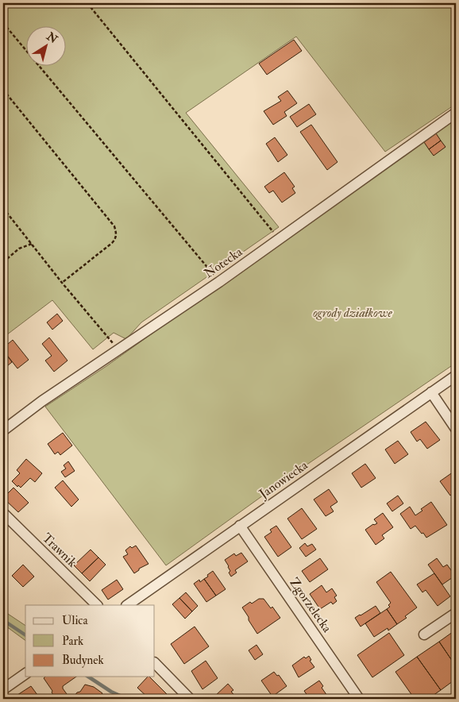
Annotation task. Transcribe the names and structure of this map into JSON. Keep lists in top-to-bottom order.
{
  "streets": {
    "street": [
      "Notecka",
      "Janowiecka",
      "Trawnik",
      "Zgorzelecka"
    ]
  },
  "crossings": [
    ["Janowiecka", "Zgorzelecka"]
  ],
  "parks": ["ogrody działkowe"],
  "legend": ["Ulica", "Park", "Budynek"],
  "north": "top right"
}
